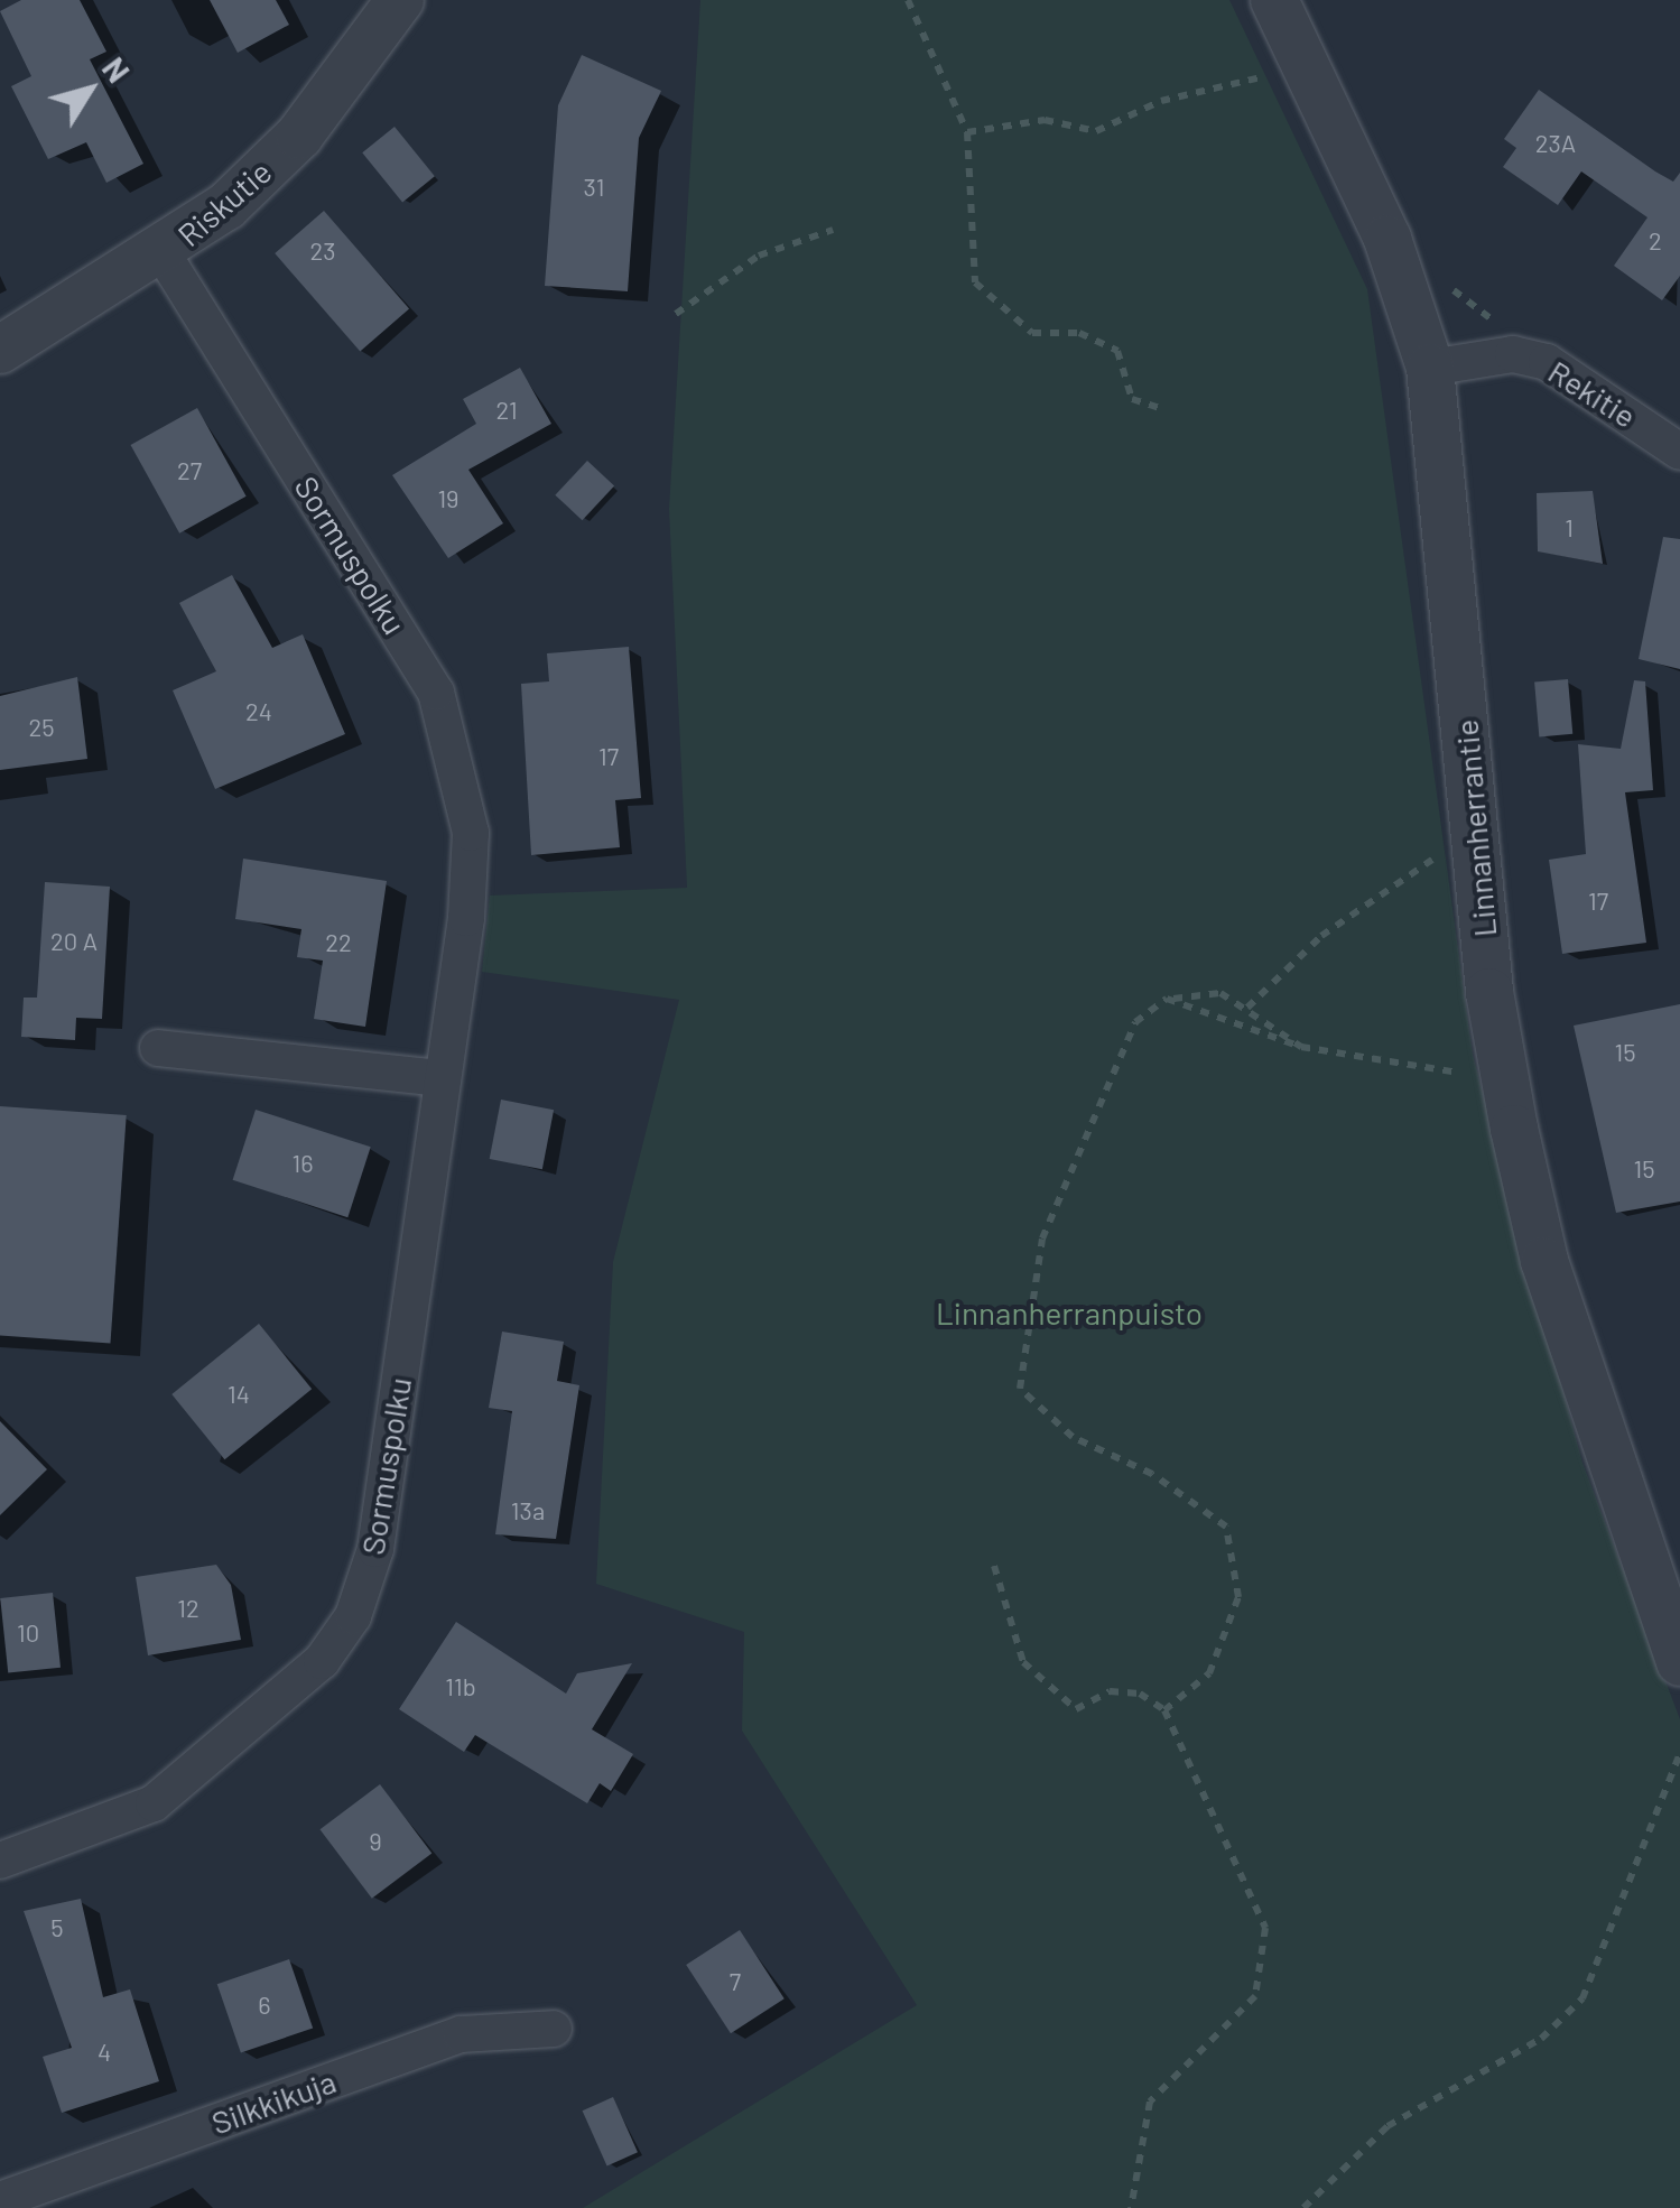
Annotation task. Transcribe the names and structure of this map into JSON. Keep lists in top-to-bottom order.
{
  "streets": {
    "street": [
      "Riskutie",
      "Rekitie",
      "Sormuspolku",
      "Linnanherrantie",
      "Silkkikuja"
    ]
  },
  "crossings": [
    ["Riskutie", "Sormuspolku"],
    ["Rekitie", "Linnanherrantie"]
  ],
  "parks": ["Linnanherranpuisto"],
  "house_numbers": [
    "23A",
    "31",
    "2",
    "23",
    "21",
    "27",
    "19",
    "1",
    "24",
    "25",
    "17",
    "17",
    "20 A",
    "22",
    "15",
    "16",
    "15",
    "14",
    "13a",
    "12",
    "10",
    "11b",
    "9",
    "5",
    "7",
    "6",
    "4"
  ],
  "north": "top right"
}
